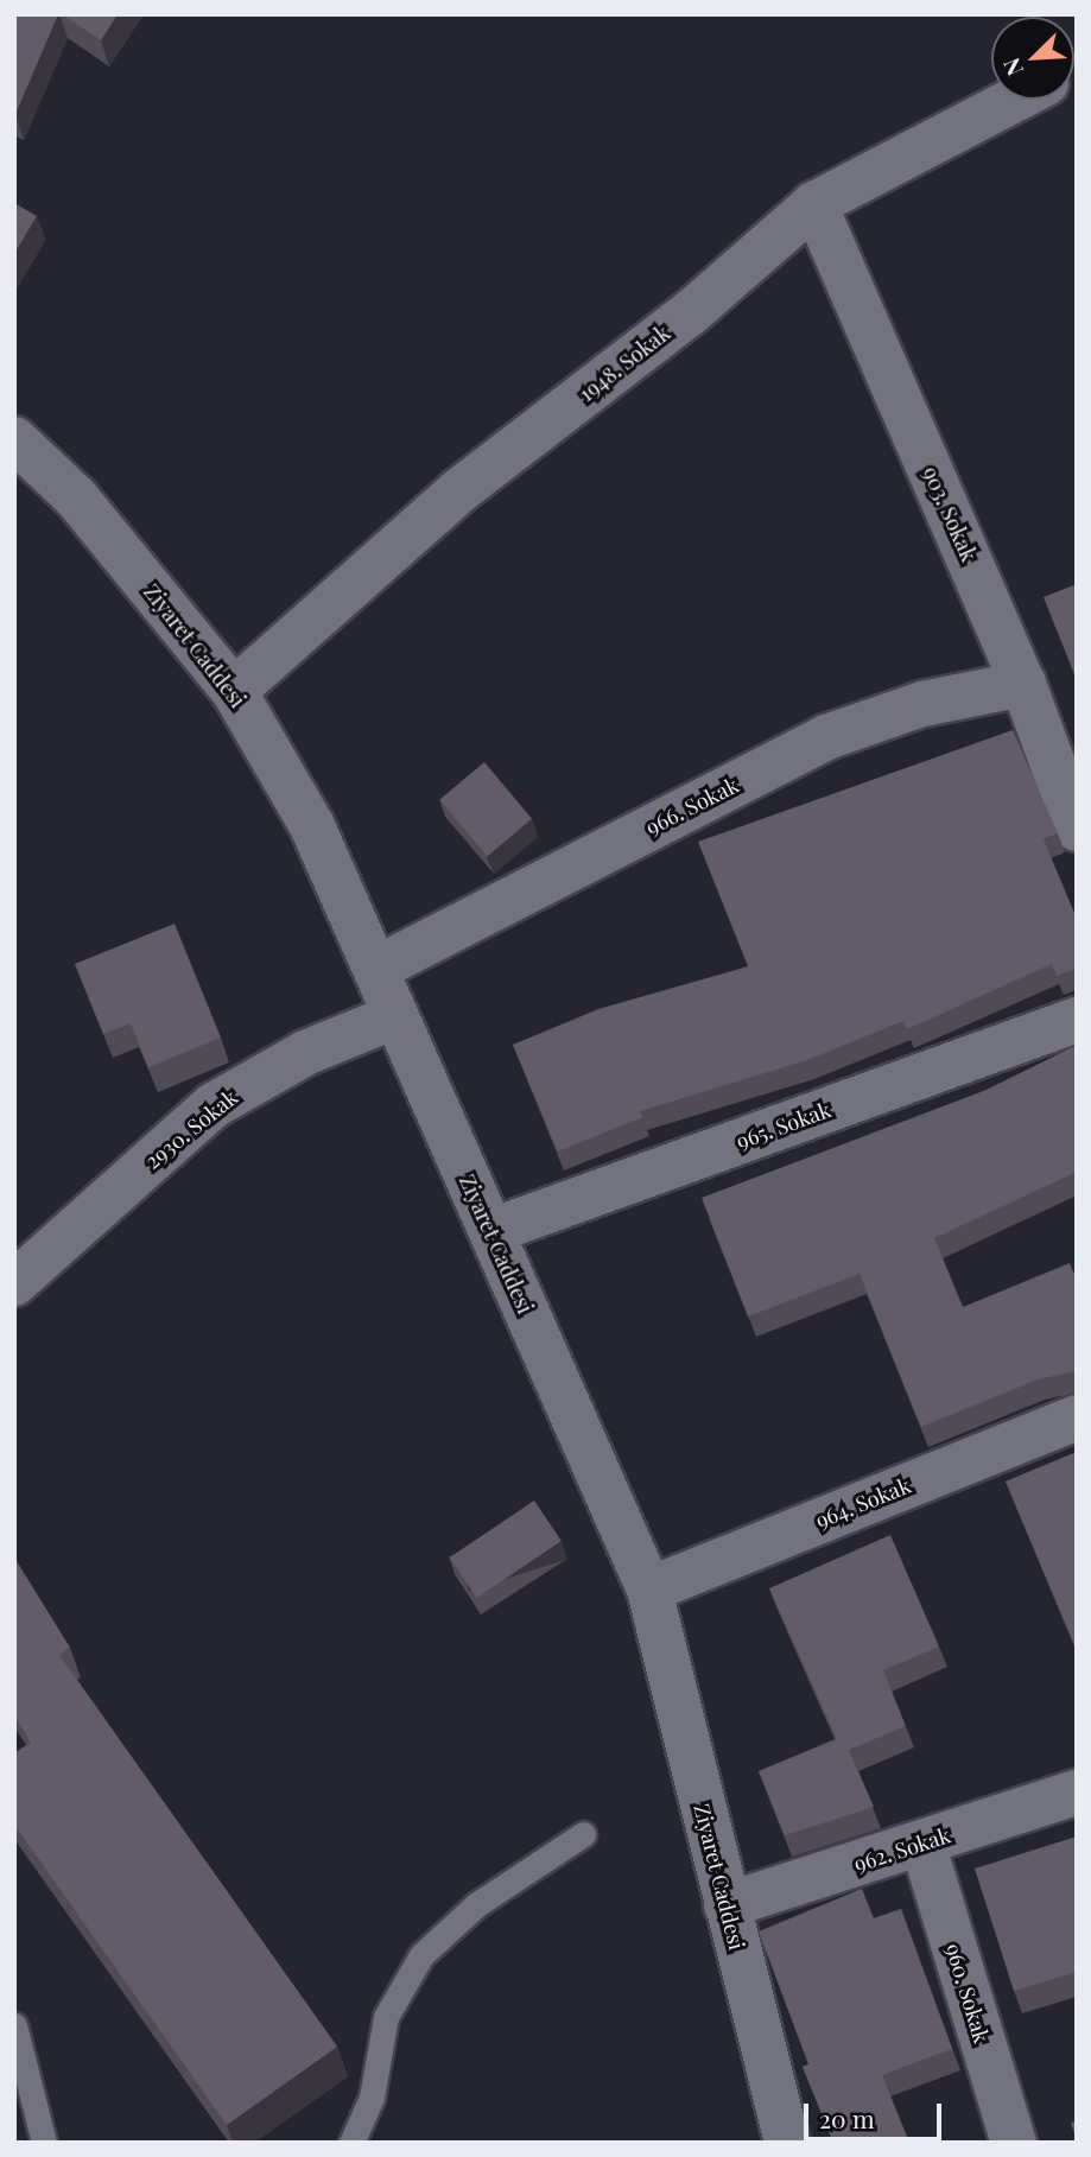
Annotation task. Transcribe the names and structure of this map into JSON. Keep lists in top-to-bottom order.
{
  "streets": {
    "street": [
      "1948. Sokak",
      "903. Sokak",
      "Ziyaret Caddesi",
      "966. Sokak",
      "965. Sokak",
      "2930. Sokak",
      "964. Sokak",
      "962. Sokak",
      "960. Sokak"
    ]
  },
  "crossings": [
    ["1948. Sokak", "903. Sokak"],
    ["1948. Sokak", "Ziyaret Caddesi"],
    ["903. Sokak", "966. Sokak"],
    ["Ziyaret Caddesi", "966. Sokak"],
    ["Ziyaret Caddesi", "965. Sokak"],
    ["Ziyaret Caddesi", "2930. Sokak"],
    ["Ziyaret Caddesi", "964. Sokak"],
    ["Ziyaret Caddesi", "962. Sokak"],
    ["962. Sokak", "960. Sokak"]
  ],
  "scale_bar": "20 m",
  "north": "bottom left"
}
